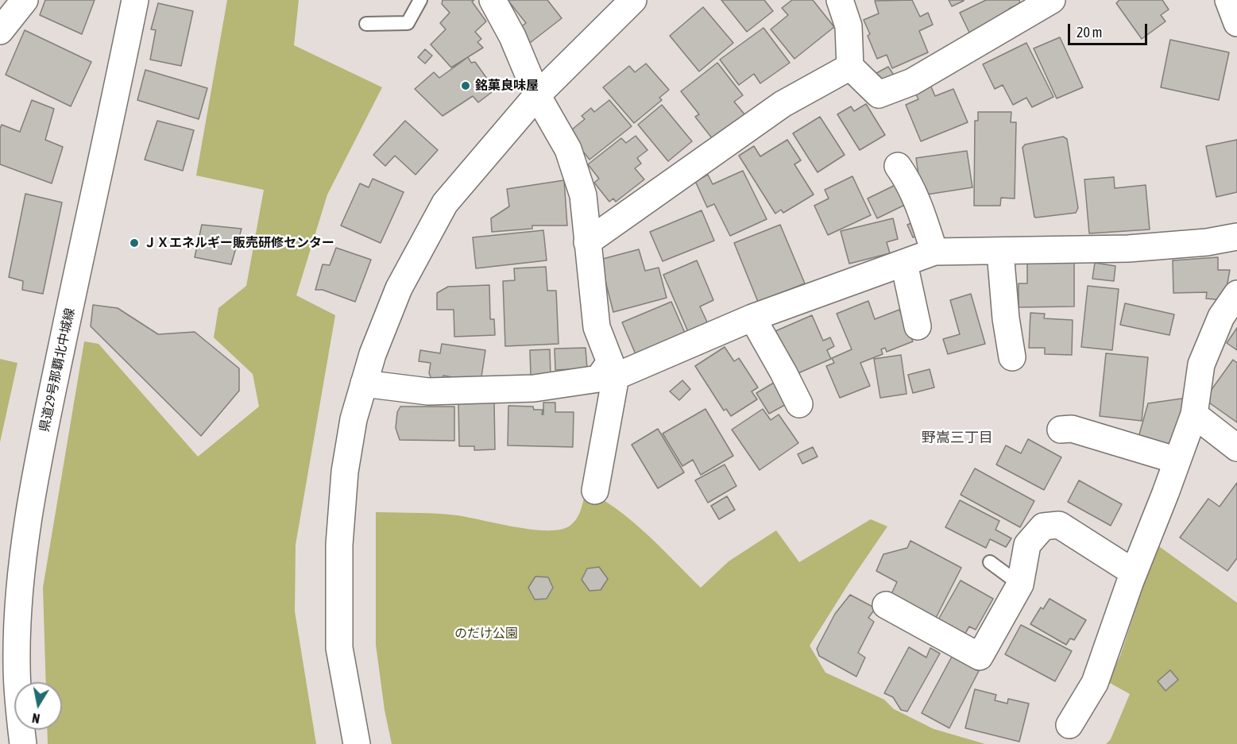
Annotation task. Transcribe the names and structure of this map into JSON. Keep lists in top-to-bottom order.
{
  "streets": {
    "street": ["県道29号那覇北中城線"]
  },
  "districts": ["野嵩三丁目"],
  "parks": ["のだけ公園"],
  "places": ["銘菓良味屋", "ＪＸエネルギー販売研修センター"],
  "scale_bar": "20 m",
  "north": "bottom"
}
